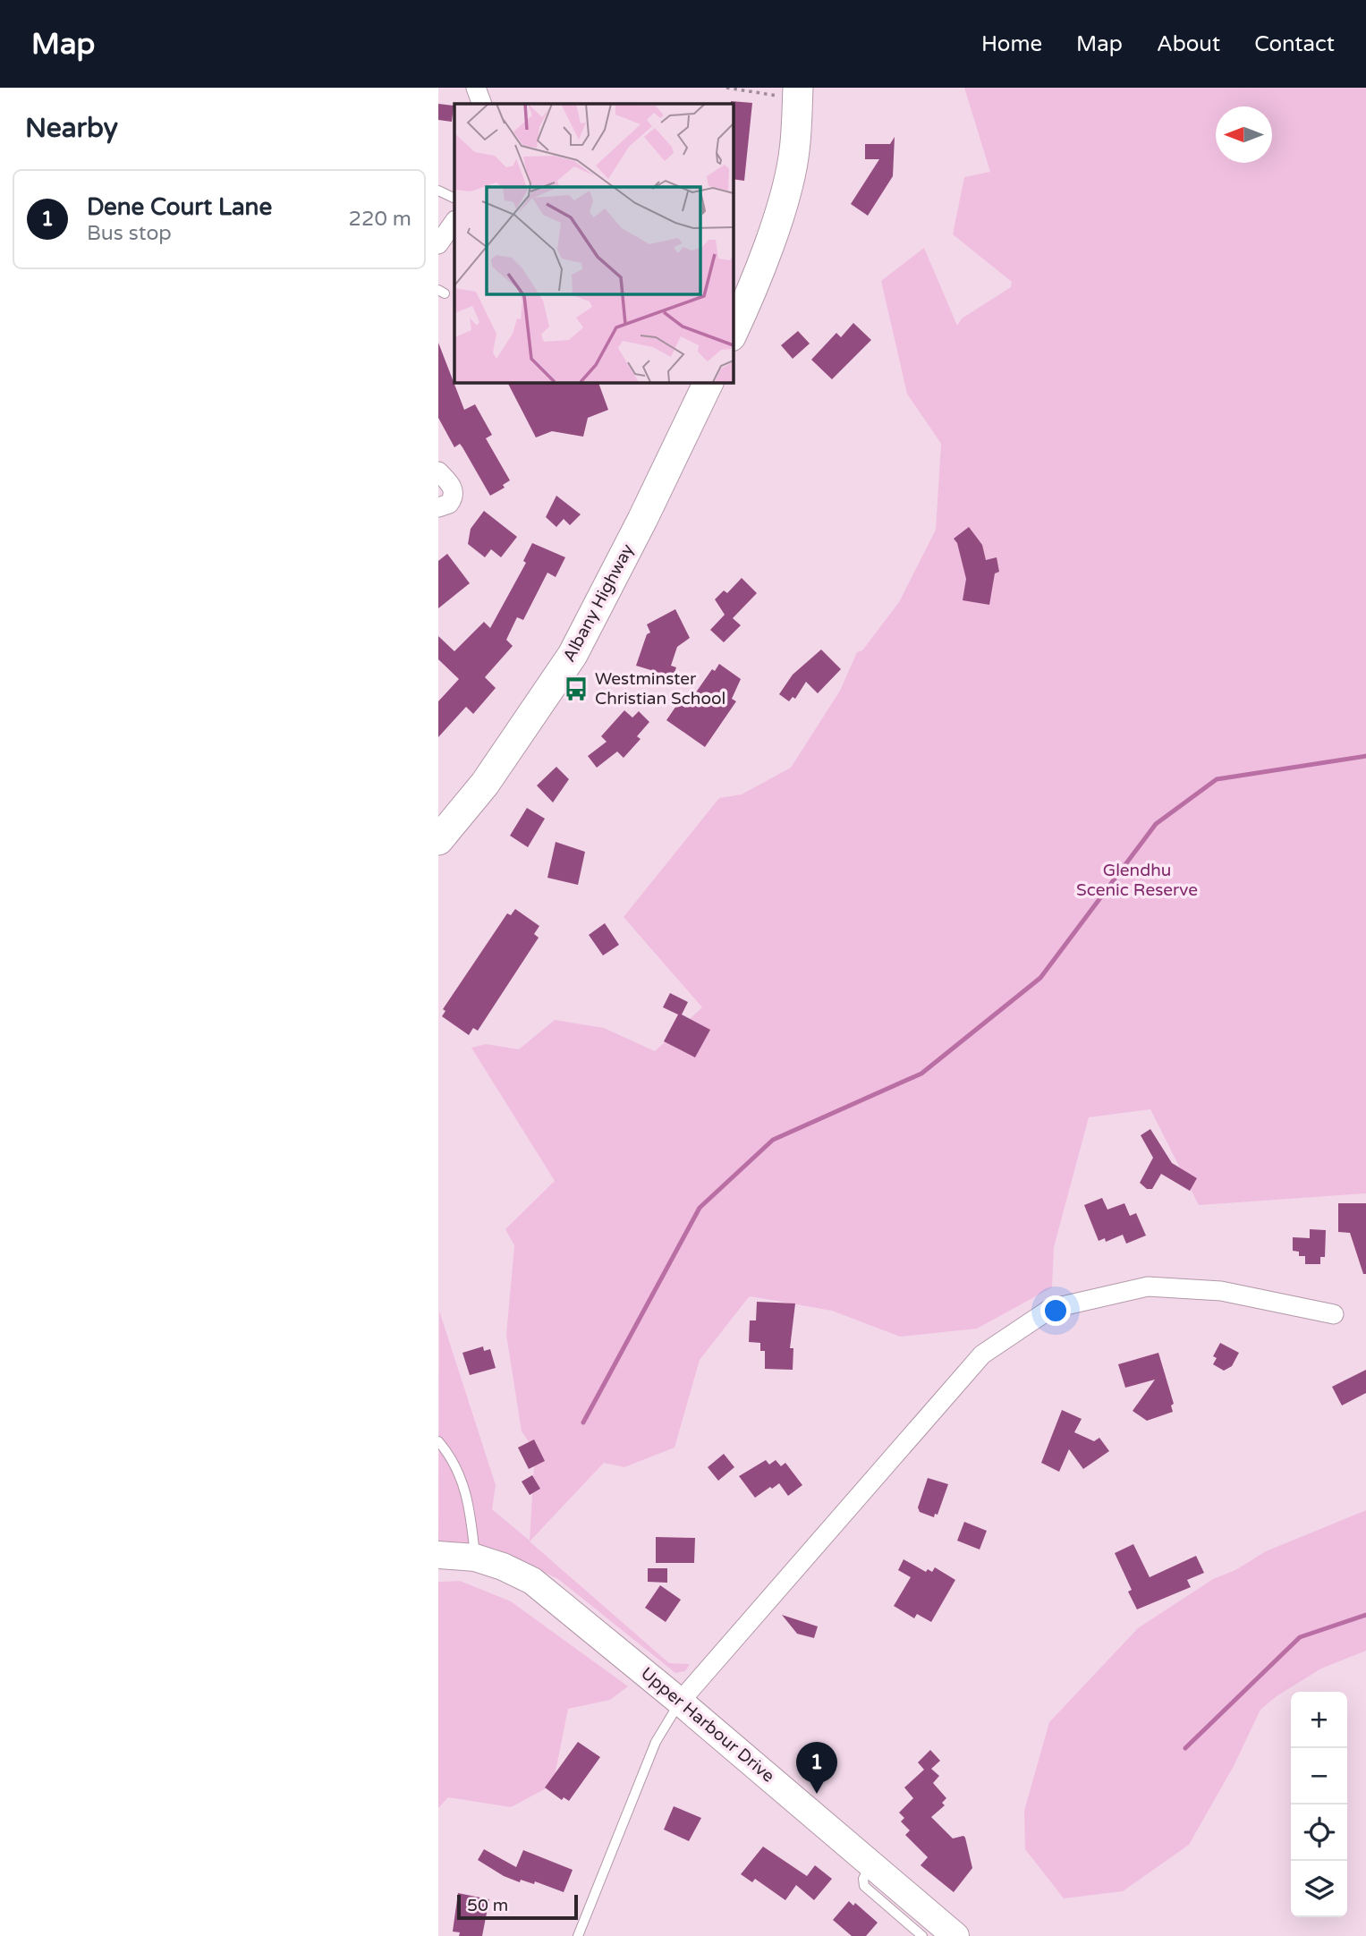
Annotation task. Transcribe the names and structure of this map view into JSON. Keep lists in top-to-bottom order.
{
  "streets": {
    "main road": ["Albany Highway", "Upper Harbour Drive"]
  },
  "parks": ["Glendhu Scenic Reserve"],
  "places": {
    "bus stop": ["Westminster Christian School"]
  },
  "scale_bar": "50 m",
  "north": "left",
  "page": {
    "header": "Map",
    "nav": [
      "Home",
      "Map",
      "About",
      "Contact"
    ],
    "heading": "Nearby",
    "list": [
      {
        "mark": "1",
        "name": "Dene Court Lane",
        "note": "Bus stop",
        "value": "220 m"
      }
    ],
    "map_buttons": ["+", "−"],
    "pins": "1",
    "scale": "50 m"
  }
}
